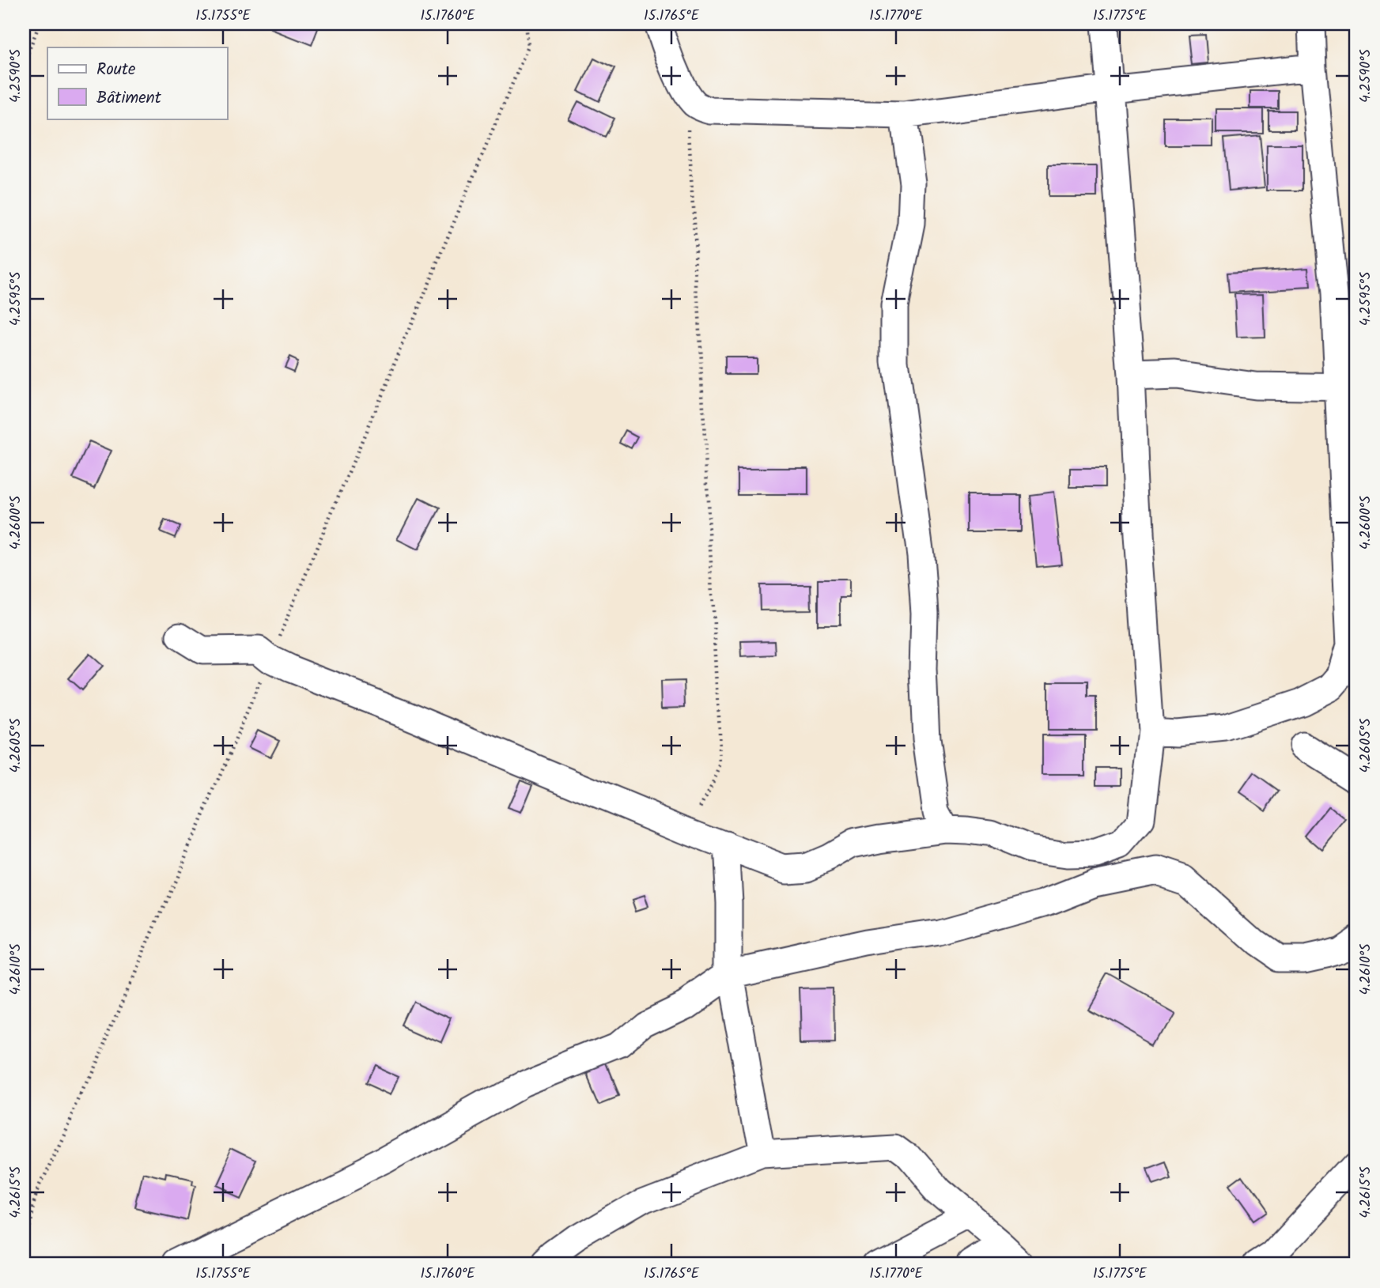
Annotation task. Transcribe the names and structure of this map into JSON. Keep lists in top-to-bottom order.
{
  "legend": ["Route", "Bâtiment"],
  "coordinates": [
    "15.1755°E",
    "15.1760°E",
    "15.1765°E",
    "15.1770°E",
    "15.1775°E",
    "4.2590°S",
    "4.2595°S",
    "4.2600°S",
    "4.2605°S",
    "4.2610°S",
    "4.2615°S"
  ]
}
